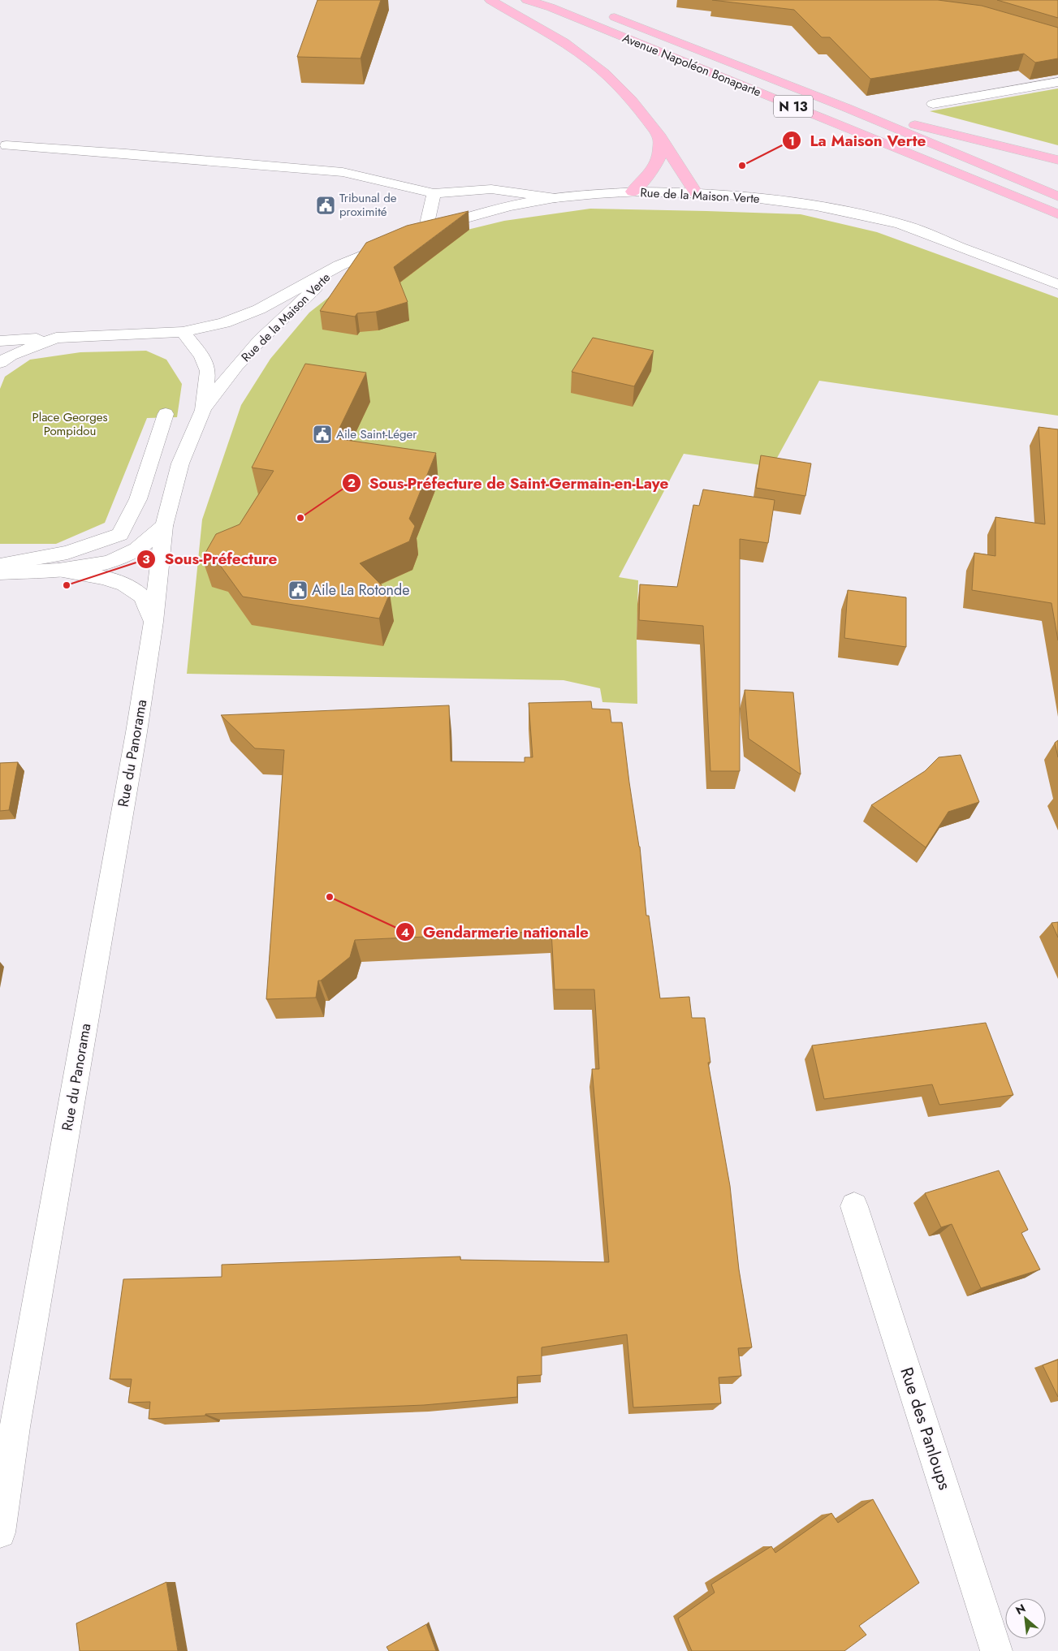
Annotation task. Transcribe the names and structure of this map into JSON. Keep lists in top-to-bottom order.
{
  "streets": {
    "main road": ["Avenue Napoléon Bonaparte", "N 13"],
    "street": ["Rue de la Maison Verte", "Rue du Panorama", "Rue des Panloups"]
  },
  "parks": ["Place Georges Pompidou"],
  "places": {
    "other": [
      "La Maison Verte",
      "Sous-Préfecture de Saint-Germain-en-Laye",
      "Sous-Préfecture",
      "Gendarmerie nationale"
    ],
    "public building": ["Tribunal de proximité", "Aile Saint-Léger", "Aile La Rotonde"]
  },
  "north": "top left"
}
